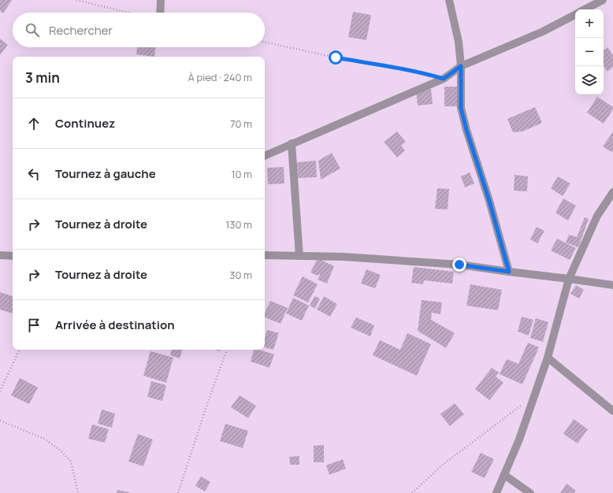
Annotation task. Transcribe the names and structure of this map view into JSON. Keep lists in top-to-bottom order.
{
  "page": {
    "map_buttons": ["+", "−"],
    "search": "Rechercher",
    "heading": ["3 min", "À pied · 240 m"],
    "list": [
      ["Continuez", "70 m"],
      ["Tournez à gauche", "10 m"],
      ["Tournez à droite", "130 m"],
      ["Tournez à droite", "30 m"],
      "Arrivée à destination"
    ]
  }
}
